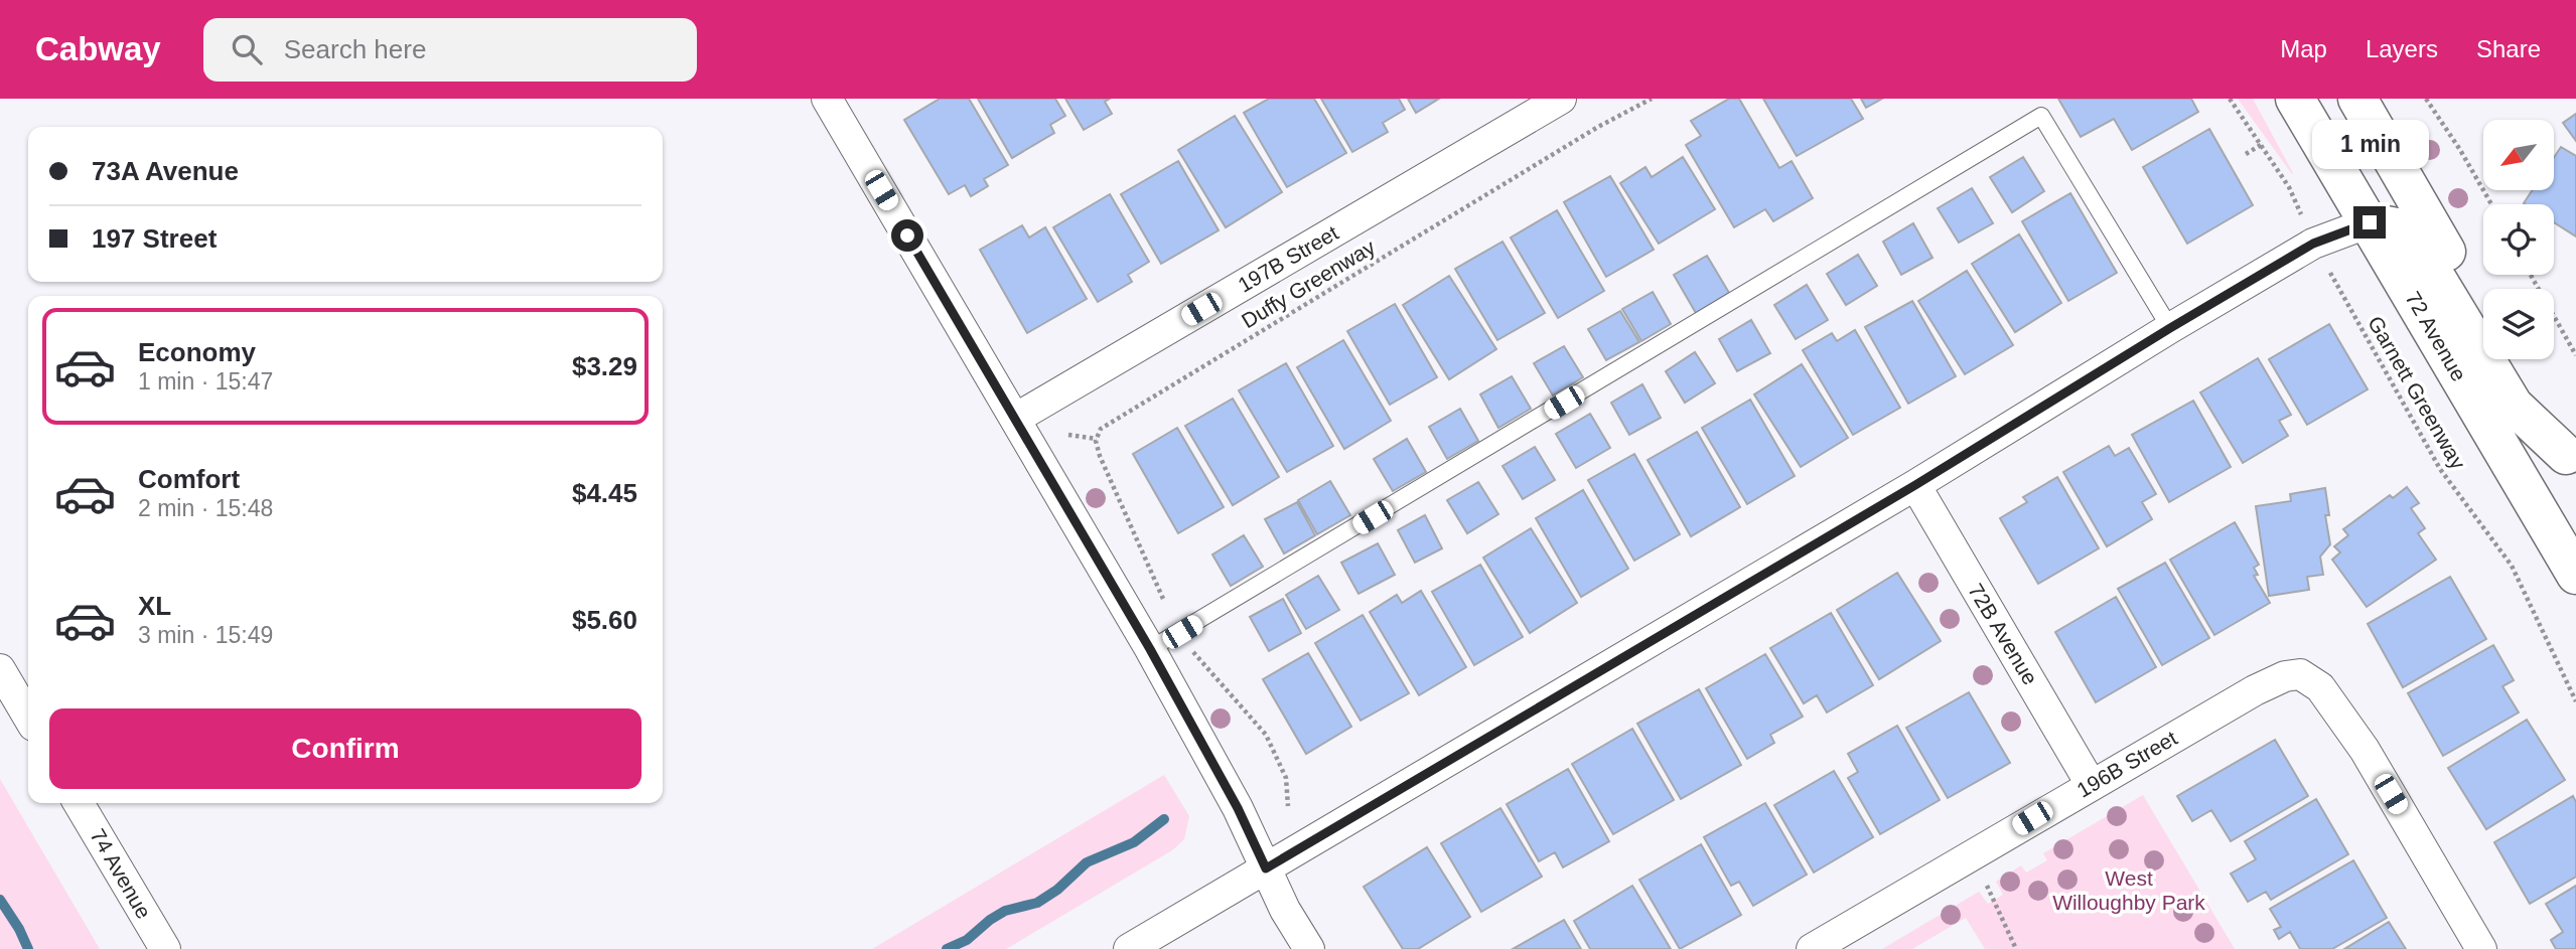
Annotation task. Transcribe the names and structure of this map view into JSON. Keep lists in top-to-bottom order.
{
  "streets": {
    "main road": ["72 Avenue"],
    "street": [
      "197B Street",
      "72B Avenue",
      "196B Street",
      "74 Avenue"
    ],
    "path": ["Duffy Greenway", "Garnett Greenway"]
  },
  "crossings": [
    ["72B Avenue", "196B Street"]
  ],
  "parks": ["West Willoughby Park"],
  "north": "bottom left",
  "page": {
    "header": "Cabway",
    "search": "Search here",
    "nav": ["Map", "Layers", "Share"],
    "bubble": "1 min",
    "banner": ["73A Avenue", "197 Street"],
    "list": [
      {
        "name": "Economy",
        "note": "1 min · 15:47",
        "value": "$3.29"
      },
      {
        "name": "Comfort",
        "note": "2 min · 15:48",
        "value": "$4.45"
      },
      {
        "name": "XL",
        "note": "3 min · 15:49",
        "value": "$5.60"
      }
    ],
    "buttons": "Confirm"
  }
}
